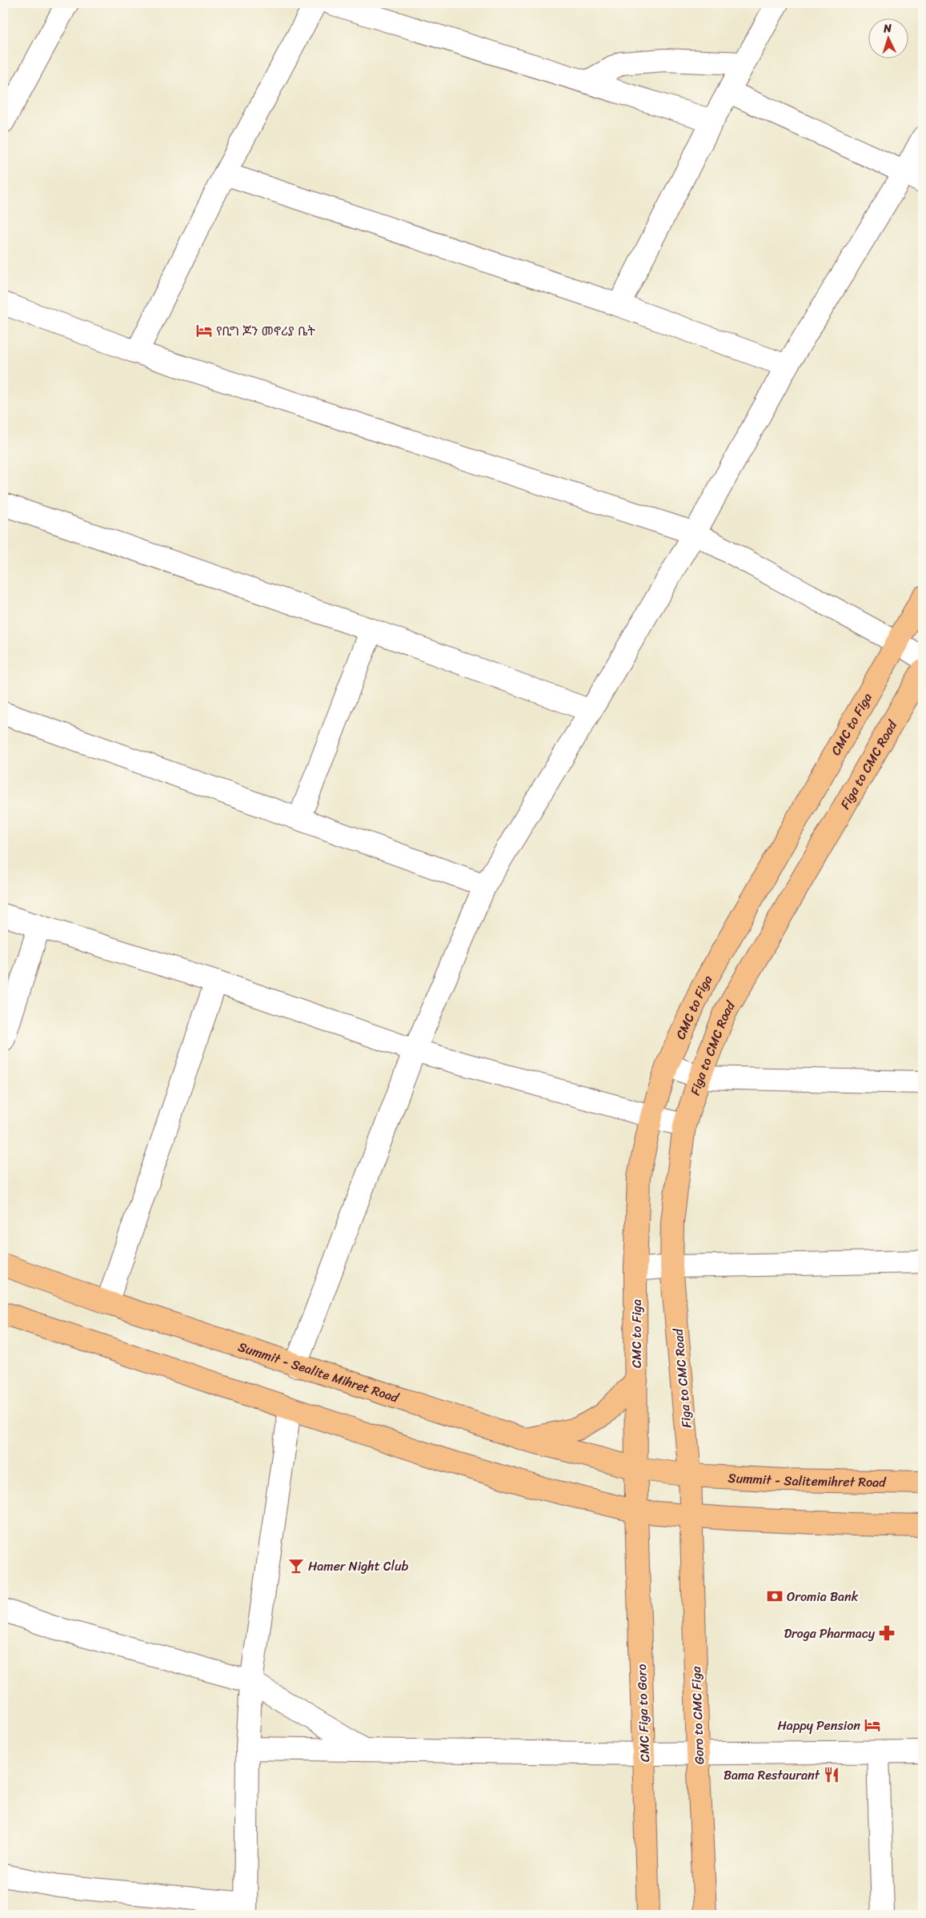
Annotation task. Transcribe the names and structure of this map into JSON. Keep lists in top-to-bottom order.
{
  "streets": {
    "main road": [
      "CMC to Figa",
      "Figa to CMC Road",
      "Summit - Sealite Mihret Road",
      "Summit - Salitemihret Road",
      "CMC Figa to Goro",
      "Goro to CMC Figa"
    ]
  },
  "crossings": [
    ["CMC to Figa", "Summit - Sealite Mihret Road"],
    ["CMC to Figa", "CMC Figa to Goro"],
    ["Figa to CMC Road", "Summit - Salitemihret Road"],
    ["Figa to CMC Road", "Goro to CMC Figa"]
  ],
  "places": {
    "hotel": ["የቢግ ጆን መኖሪያ ቤት", "Happy Pension"],
    "bar": ["Hamer Night Club"],
    "bank": ["Oromia Bank"],
    "pharmacy": ["Droga Pharmacy"],
    "restaurant": ["Bama Restaurant"]
  },
  "north": "top"
}
